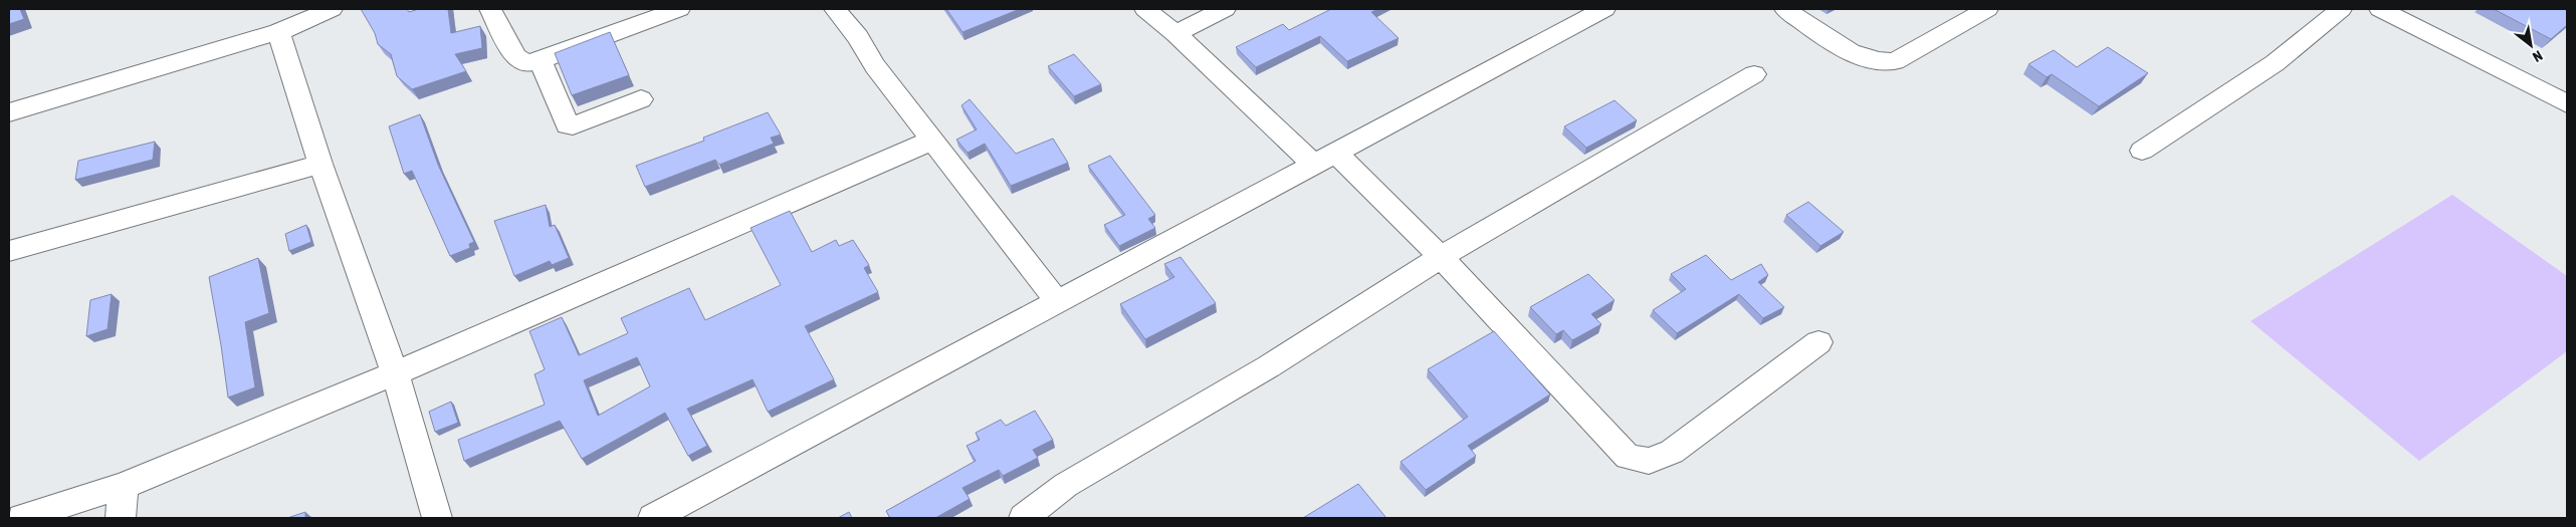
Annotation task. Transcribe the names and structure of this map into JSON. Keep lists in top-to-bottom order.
{
  "north": "bottom right"
}
